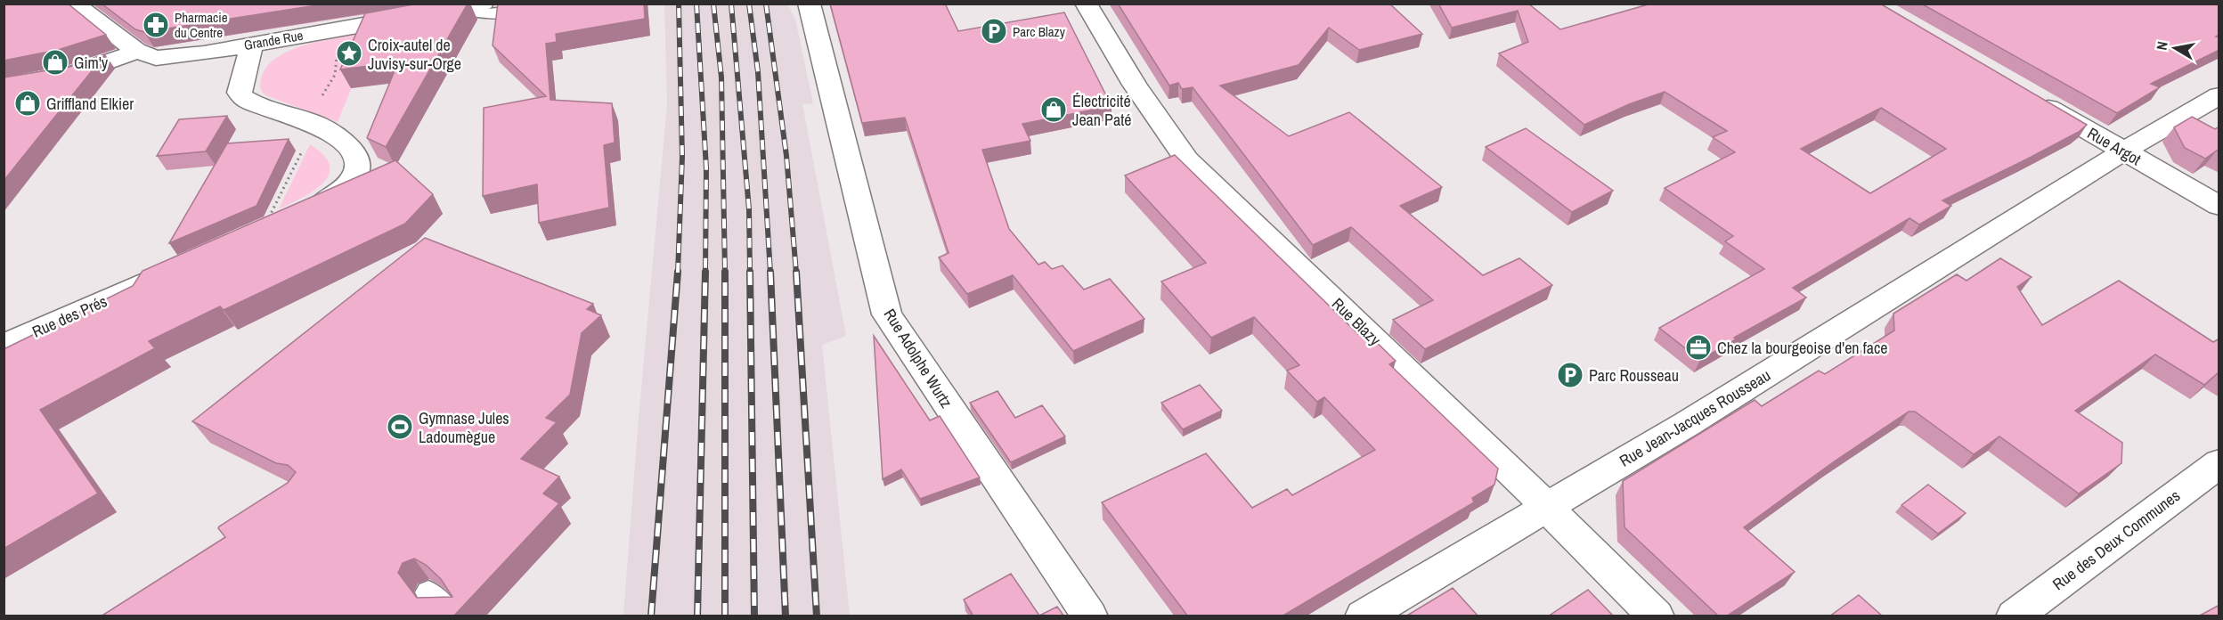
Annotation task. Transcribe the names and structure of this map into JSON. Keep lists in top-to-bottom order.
{
  "streets": {
    "street": [
      "Grande Rue",
      "Rue Argot",
      "Rue des Prés",
      "Rue Blazy",
      "Rue Adolphe Wurtz",
      "Rue Jean-Jacques Rousseau",
      "Rue des Deux Communes"
    ]
  },
  "crossings": [
    ["Rue Argot", "Rue Jean-Jacques Rousseau"],
    ["Rue Blazy", "Rue Jean-Jacques Rousseau"]
  ],
  "places": {
    "pharmacy": ["Pharmacie du Centre"],
    "parking": ["Parc Blazy", "Parc Rousseau"],
    "place": ["Croix-autel de Juvisy-sur-Orge"],
    "shop": ["Gim'y", "Griffland Elkier", "Électricité Jean Paté"],
    "office": ["Chez la bourgeoise d'en face"],
    "sports": ["Gymnase Jules Ladoumègue"]
  },
  "north": "left"
}
